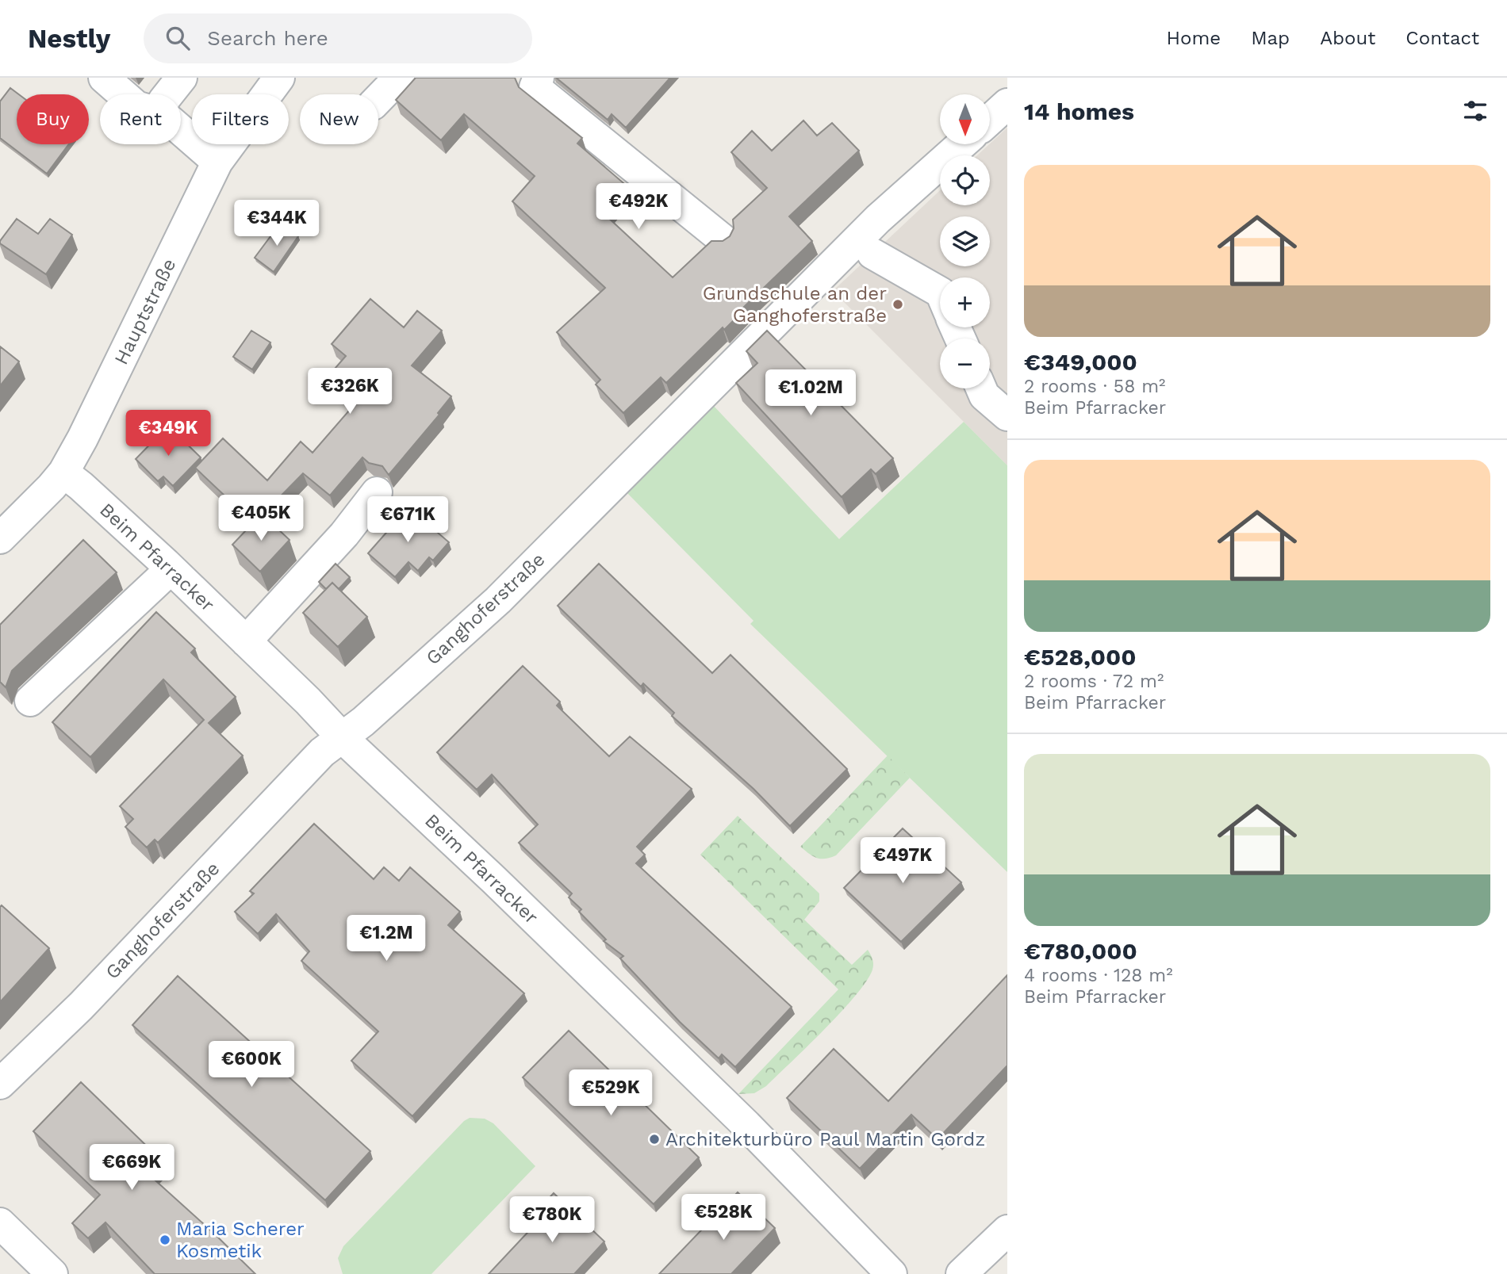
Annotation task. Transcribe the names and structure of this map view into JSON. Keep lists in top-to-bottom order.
{
  "streets": {
    "street": ["Hauptstraße", "Beim Pfarracker", "Ganghoferstraße"]
  },
  "crossings": [
    ["Hauptstraße", "Beim Pfarracker"],
    ["Beim Pfarracker", "Ganghoferstraße"]
  ],
  "places": ["Grundschule an der Ganghoferstraße", "Architekturbüro Paul Martin Gordz", "Maria Scherer Kosmetik"],
  "north": "bottom",
  "page": {
    "header": "Nestly",
    "search": "Search here",
    "nav": [
      "Home",
      "Map",
      "About",
      "Contact"
    ],
    "heading": "14 homes",
    "map_buttons": ["+", "−"],
    "chip": [
      "Buy",
      "Rent",
      "Filters",
      "New"
    ],
    "list": [
      {
        "name": "€349,000",
        "note": "2 rooms · 58 m² · Beim Pfarracker"
      },
      {
        "name": "€528,000",
        "note": "2 rooms · 72 m² · Beim Pfarracker"
      },
      {
        "name": "€780,000",
        "note": "4 rooms · 128 m² · Beim Pfarracker"
      }
    ],
    "price": [
      "€492K",
      "€344K",
      "€326K",
      "€1.02M",
      "€349K",
      "€405K",
      "€671K",
      "€497K",
      "€1.2M",
      "€600K",
      "€529K",
      "€669K",
      "€528K",
      "€780K"
    ]
  }
}
